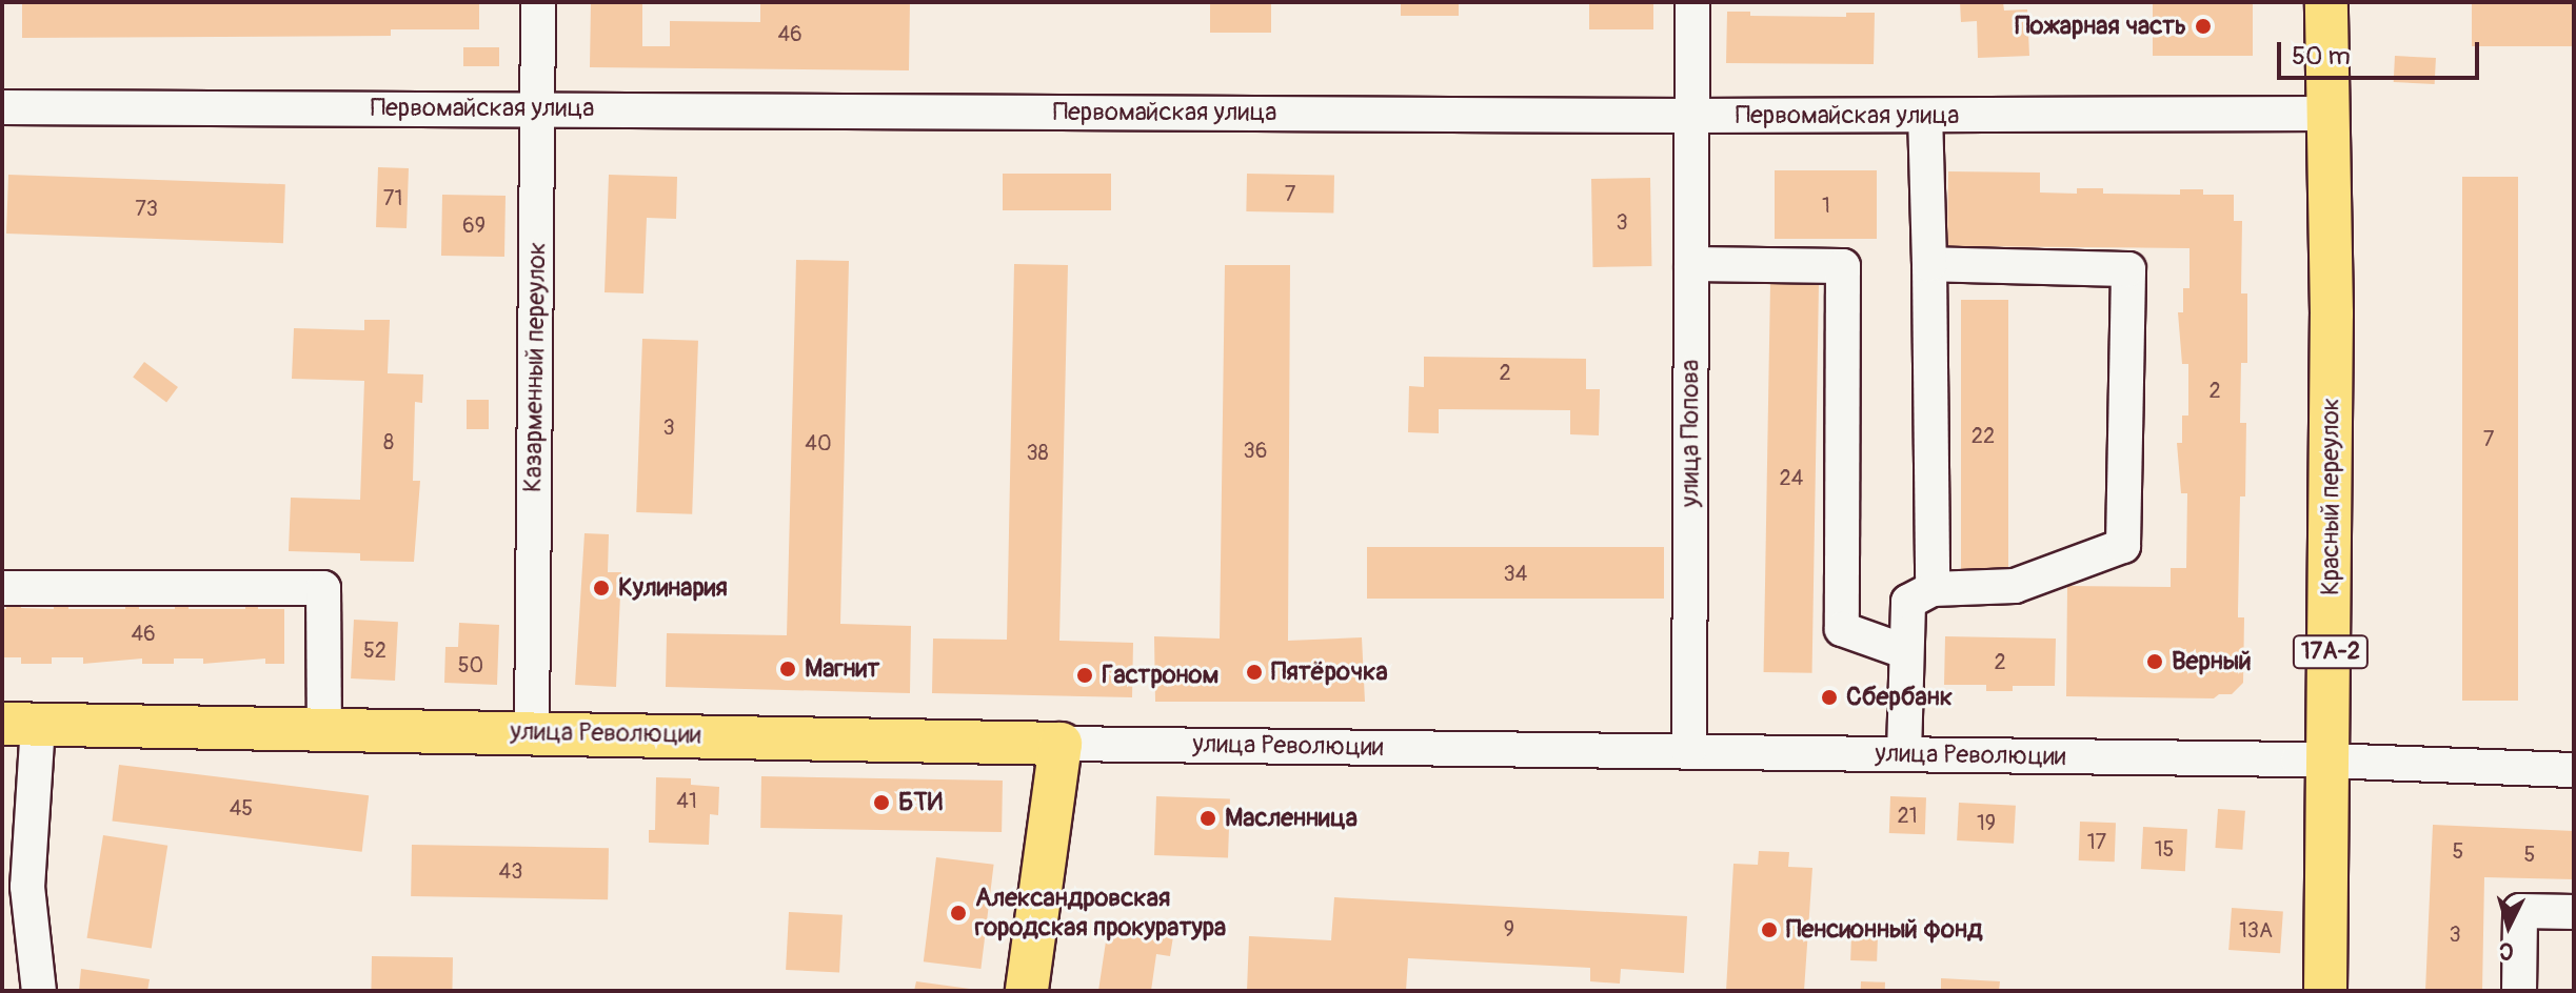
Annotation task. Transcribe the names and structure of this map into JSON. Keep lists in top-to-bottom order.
{
  "streets": {
    "main road": ["Красный переулок", "17А-2", "улица Революции"],
    "street": ["Первомайская улица", "Казарменный переулок", "улица Попова"]
  },
  "crossings": [
    ["Первомайская улица", "Казарменный переулок"],
    ["Первомайская улица", "улица Попова"],
    ["Первомайская улица", "Красный переулок"],
    ["Казарменный переулок", "улица Революции"],
    ["улица Попова", "улица Революции"],
    ["Красный переулок", "улица Революции"]
  ],
  "places": [
    "Пожарная часть",
    "Кулинария",
    "Верный",
    "Магнит",
    "Пятёрочка",
    "Гастроном",
    "Сбербанк",
    "БТИ",
    "Масленница",
    "Александровская городская прокуратура",
    "Пенсионный фонд"
  ],
  "house_numbers": [
    "46",
    "7",
    "71",
    "1",
    "73",
    "3",
    "69",
    "2",
    "2",
    "3",
    "22",
    "7",
    "8",
    "40",
    "36",
    "38",
    "24",
    "34",
    "46",
    "52",
    "2",
    "50",
    "41",
    "45",
    "21",
    "19",
    "17",
    "15",
    "5",
    "5",
    "43",
    "9",
    "13А",
    "3"
  ],
  "scale_bar": "50 m",
  "north": "bottom"
}
